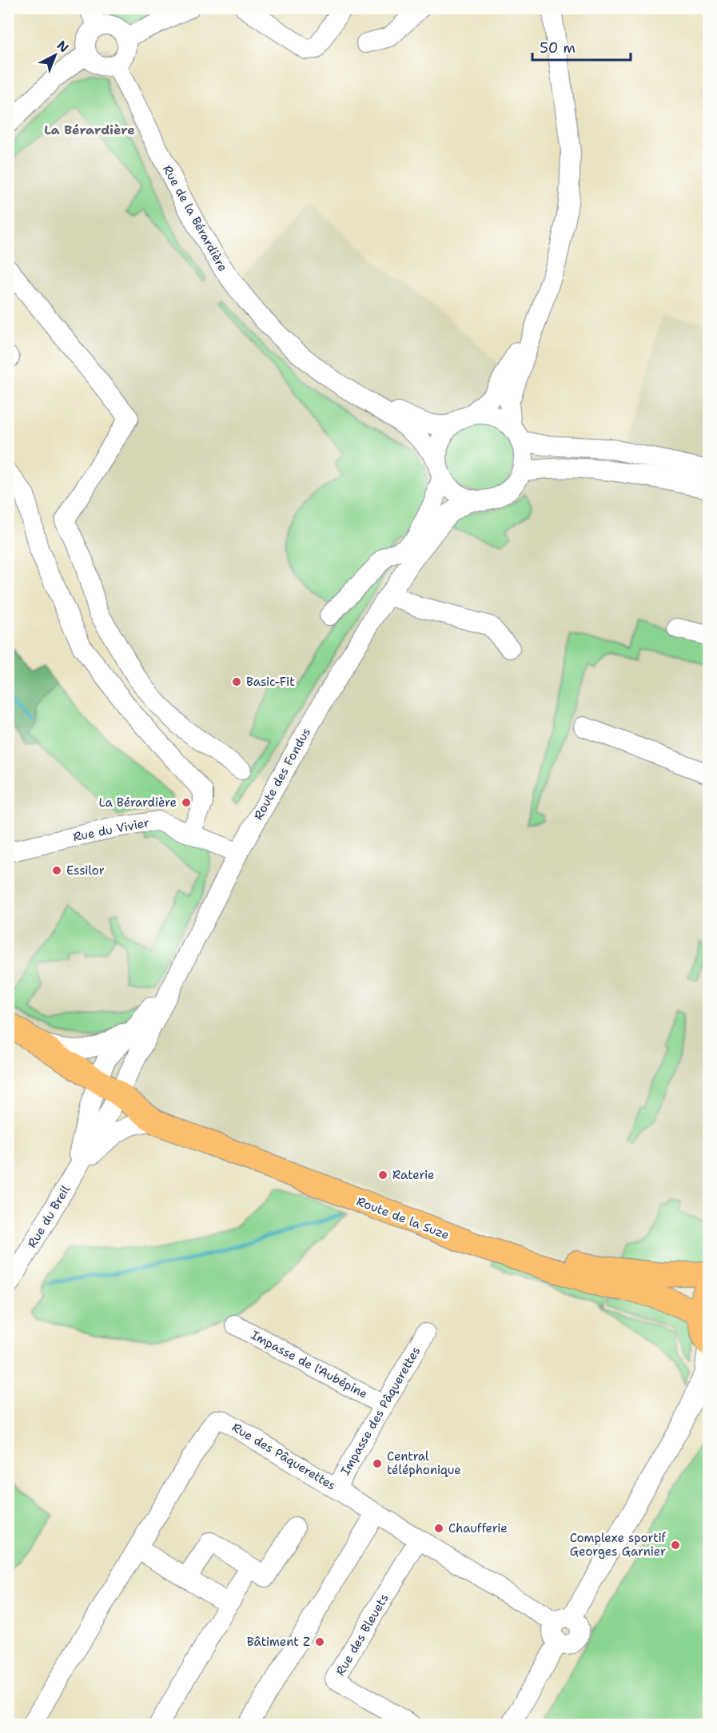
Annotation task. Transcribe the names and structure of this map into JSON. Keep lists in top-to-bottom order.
{
  "streets": {
    "main road": ["Route de la Suze"],
    "street": [
      "Rue de la Bérardière",
      "Route des Fondus",
      "Rue du Vivier",
      "Rue du Breil",
      "Impasse de l'Aubépine",
      "Impasse des Pâquerettes",
      "Rue des Pâquerettes",
      "Rue des Bleuets"
    ]
  },
  "crossings": [
    ["Rue de la Bérardière", "Route des Fondus"],
    ["Route des Fondus", "Rue du Vivier"],
    ["Route des Fondus", "Rue du Breil"],
    ["Route des Fondus", "Route de la Suze"],
    ["Rue du Breil", "Route de la Suze"],
    ["Impasse de l'Aubépine", "Impasse des Pâquerettes"],
    ["Impasse des Pâquerettes", "Rue des Pâquerettes"],
    ["Rue des Pâquerettes", "Rue des Bleuets"]
  ],
  "districts": ["La Bérardière"],
  "places": [
    "Basic-Fit",
    "La Bérardière",
    "Essilor",
    "Raterie",
    "Central téléphonique",
    "Chaufferie",
    "Complexe sportif Georges Garnier",
    "Bâtiment Z"
  ],
  "scale_bar": "50 m",
  "north": "top right"
}
